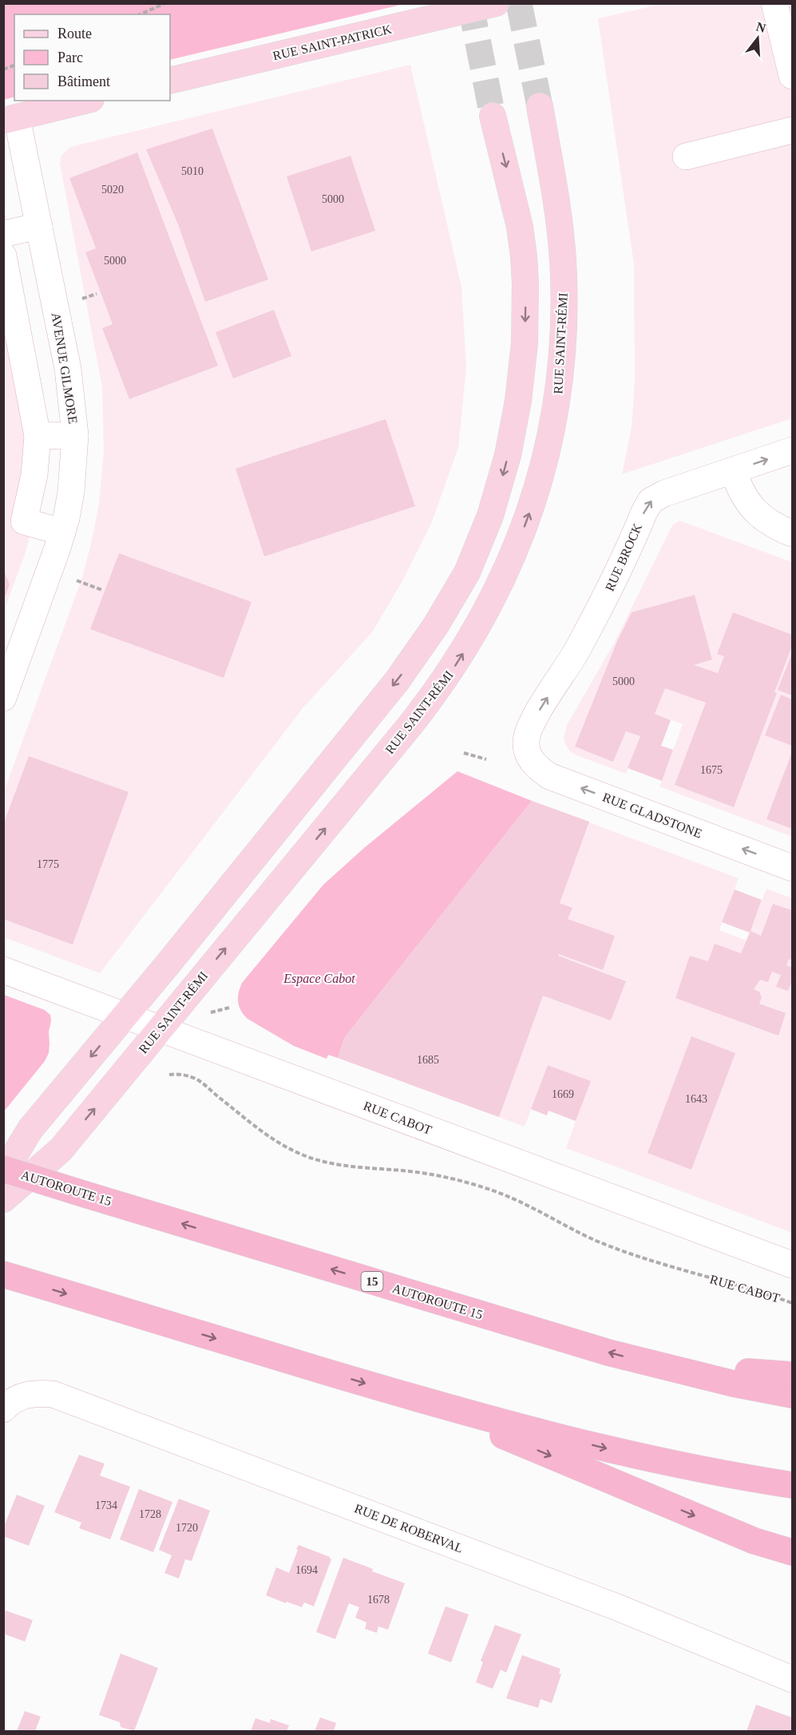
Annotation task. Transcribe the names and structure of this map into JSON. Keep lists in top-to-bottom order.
{
  "streets": {
    "highway": ["AUTOROUTE 15", "15"],
    "main road": ["RUE SAINT-PATRICK", "RUE SAINT-RÉMI"],
    "street": [
      "AVENUE GILMORE",
      "RUE BROCK",
      "RUE GLADSTONE",
      "RUE CABOT",
      "RUE DE ROBERVAL"
    ]
  },
  "crossings": [
    ["RUE SAINT-RÉMI", "RUE CABOT"],
    ["RUE BROCK", "RUE GLADSTONE"]
  ],
  "one_way": ["RUE BROCK", "RUE GLADSTONE"],
  "parks": ["Espace Cabot"],
  "house_numbers": [
    "5010",
    "5020",
    "5000",
    "5000",
    "5000",
    "1675",
    "1775",
    "1685",
    "1669",
    "1643",
    "1734",
    "1728",
    "1720",
    "1694",
    "1678"
  ],
  "legend": ["Route", "Parc", "Bâtiment"],
  "north": "top"
}
